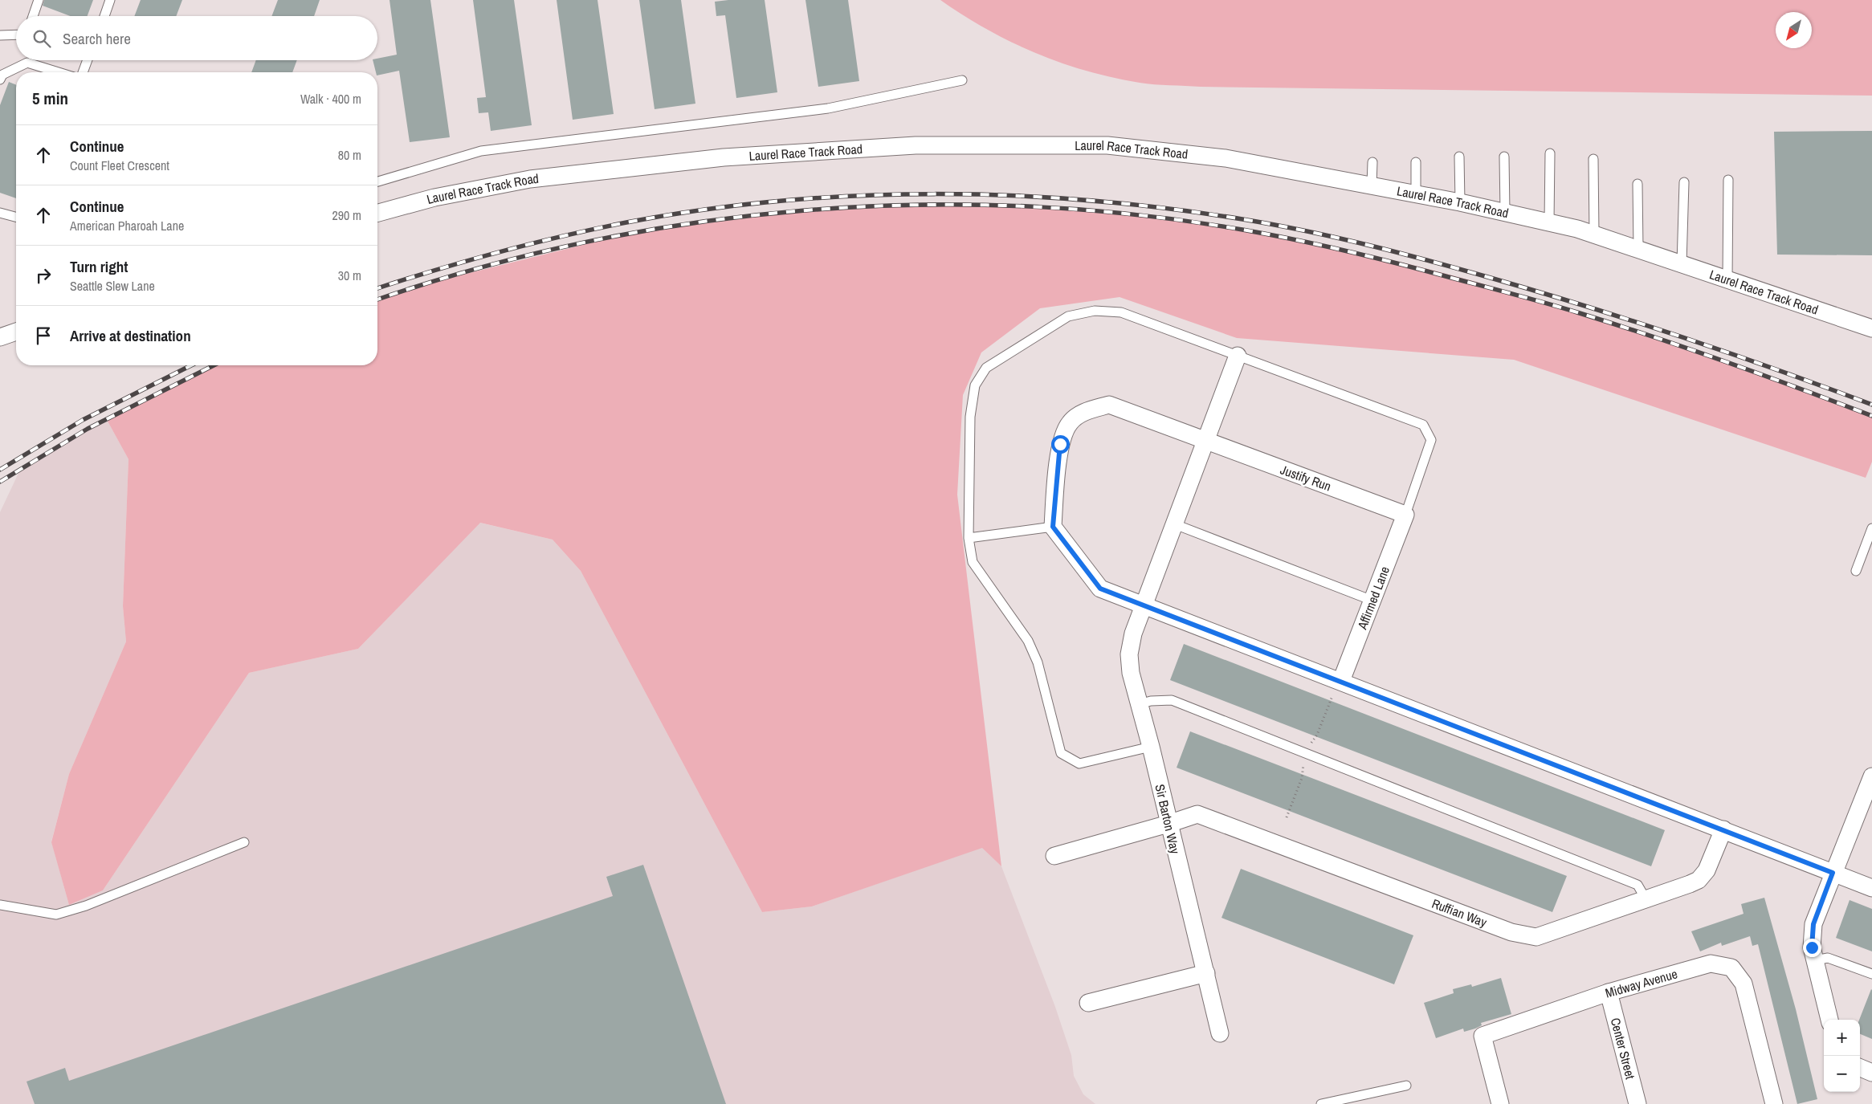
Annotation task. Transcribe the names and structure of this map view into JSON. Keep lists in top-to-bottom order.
{
  "streets": {
    "street": [
      "Laurel Race Track Road",
      "Justify Run",
      "Affirmed Lane",
      "Sir Barton Way",
      "Ruffian Way",
      "Midway Avenue",
      "Center Street"
    ]
  },
  "crossings": [
    ["Justify Run", "Affirmed Lane"],
    ["Justify Run", "Sir Barton Way"],
    ["Sir Barton Way", "Ruffian Way"],
    ["Midway Avenue", "Center Street"]
  ],
  "north": "bottom left",
  "page": {
    "search": "Search here",
    "heading": ["5 min", "Walk · 400 m"],
    "list": [
      ["Continue", "Count Fleet Crescent", "80 m"],
      ["Continue", "American Pharoah Lane", "290 m"],
      ["Turn right", "Seattle Slew Lane", "30 m"],
      "Arrive at destination"
    ],
    "map_buttons": ["+", "−"]
  }
}
